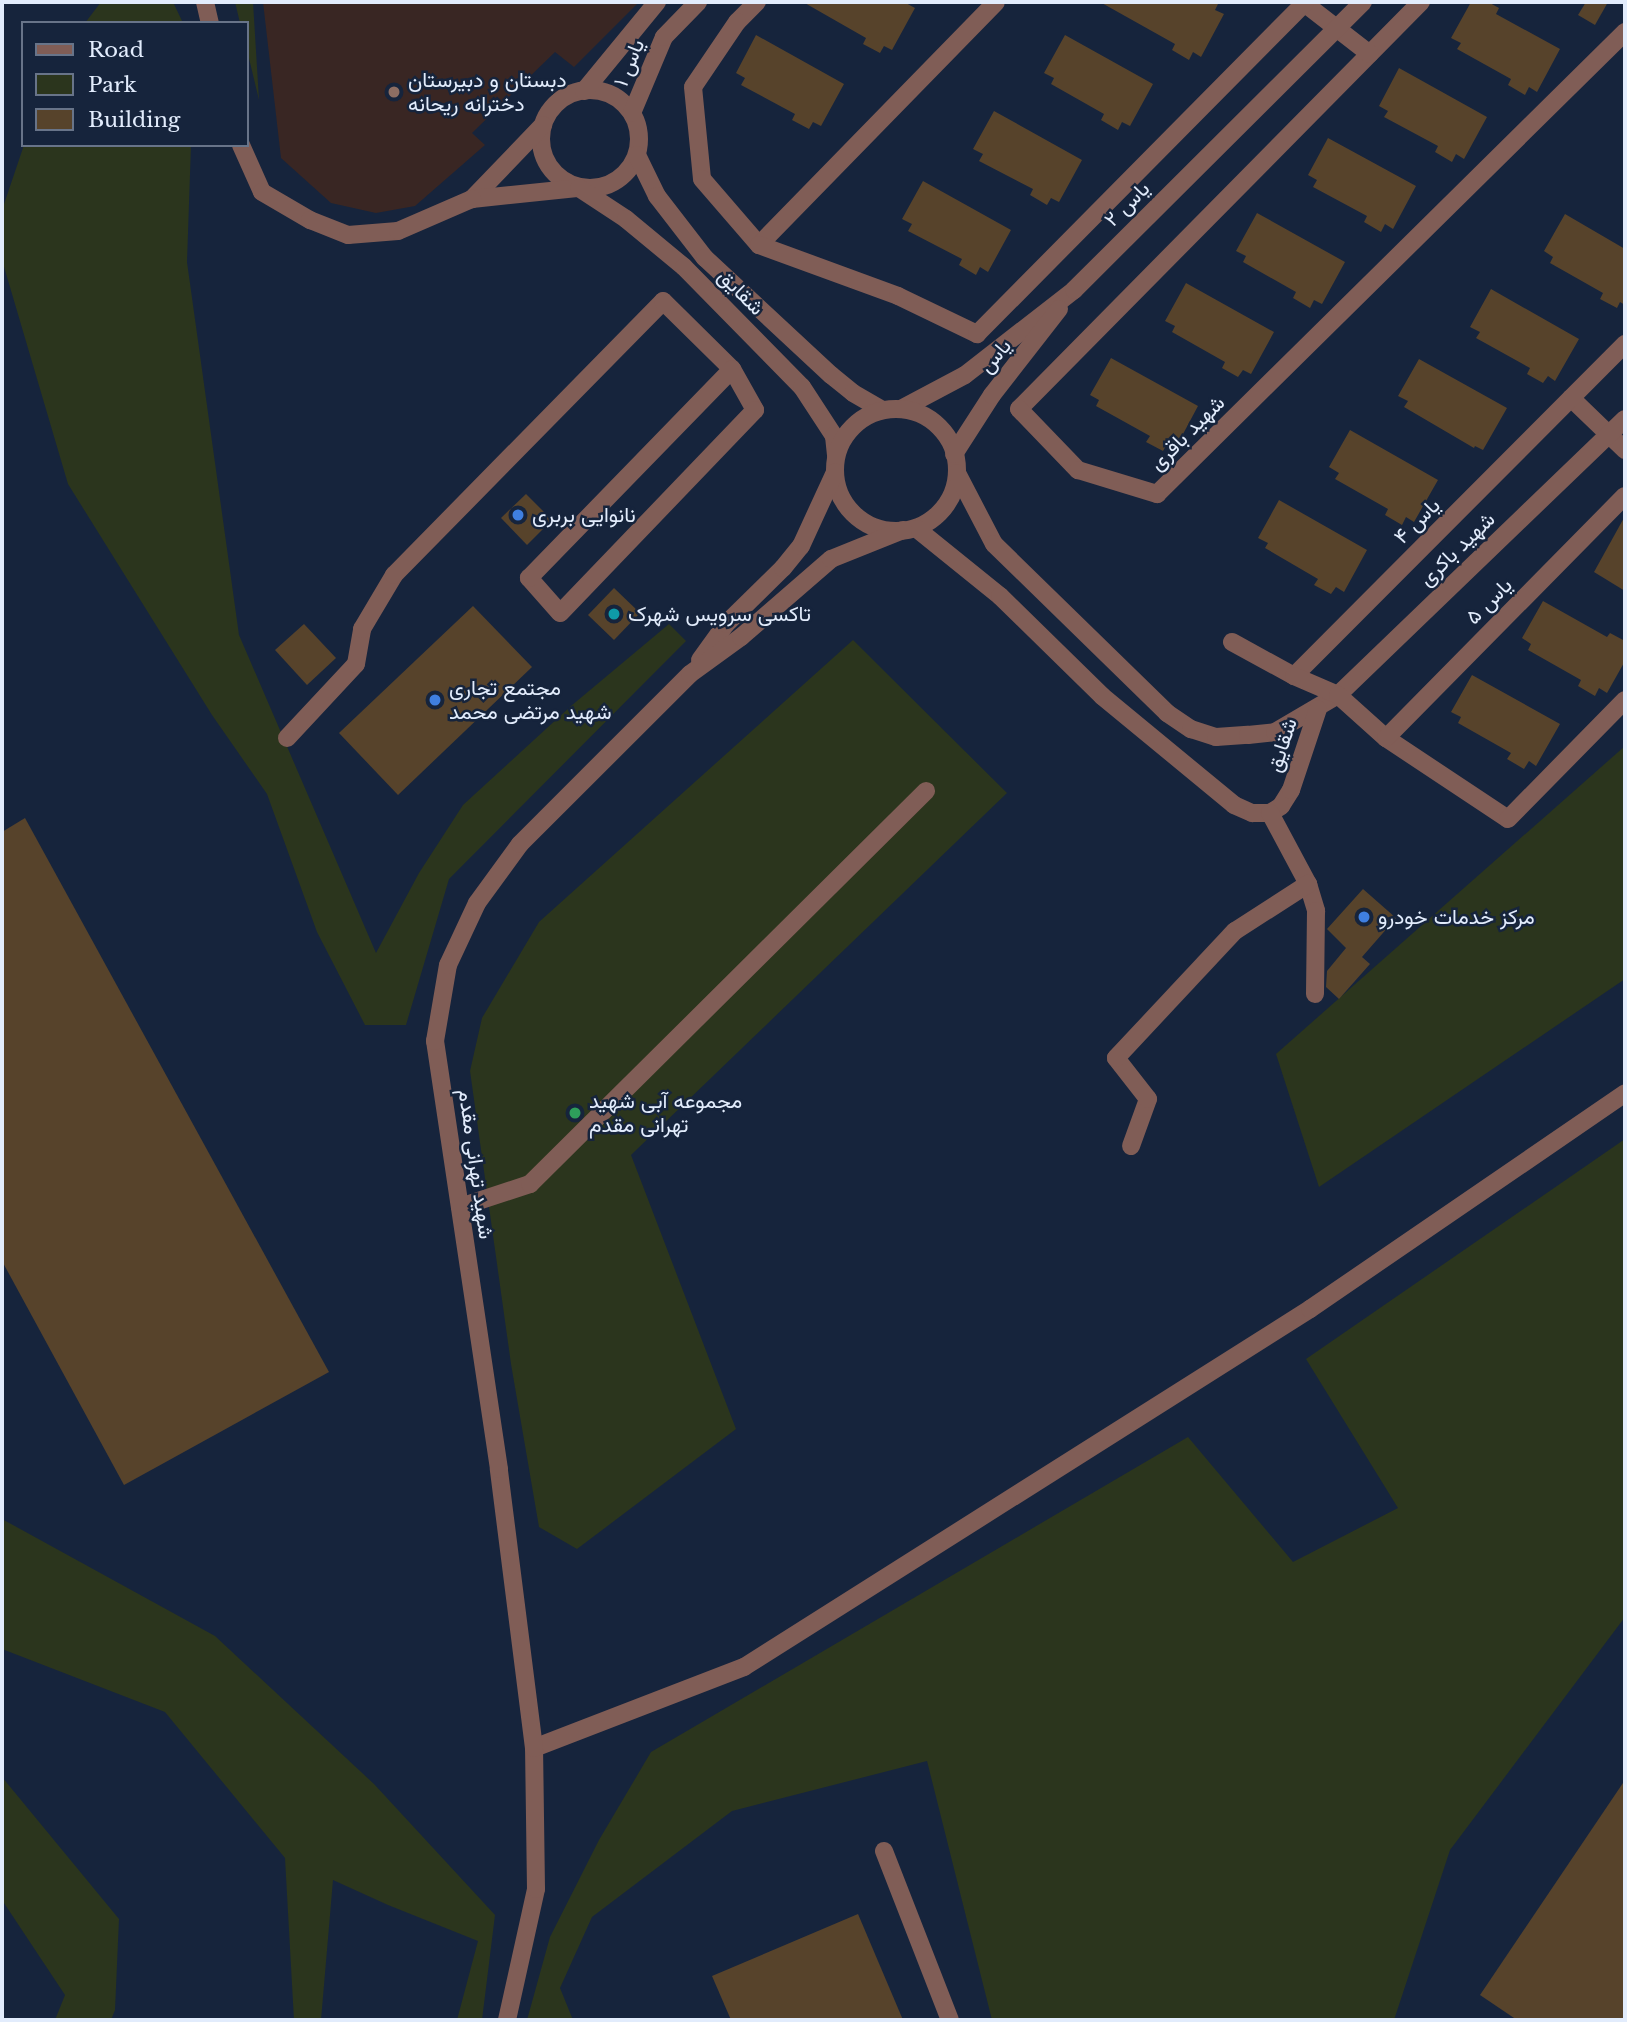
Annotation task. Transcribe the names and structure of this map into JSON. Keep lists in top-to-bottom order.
{
  "streets": {
    "street": [
      "یاس ۱",
      "یاس ۲",
      "شقایق",
      "یاس",
      "شهید باقری",
      "یاس ۴",
      "شهید باکری",
      "یاس ۵",
      "شهید تهرانی مقدم"
    ]
  },
  "crossings": [
    ["یاس ۱", "شقایق"],
    ["یاس ۲", "شقایق"],
    ["یاس ۲", "یاس"],
    ["یاس ۲", "شهید تهرانی مقدم"],
    ["شقایق", "یاس"],
    ["شقایق", "شهید باکری"],
    ["شقایق", "شهید تهرانی مقدم"],
    ["یاس", "شهید تهرانی مقدم"]
  ],
  "places": [
    "دبستان و دبیرستان دخترانه ریحانه",
    "نانوایی بربری",
    "تاکسی سرویس شهرک",
    "مجتمع تجاری شهید مرتضی محمد",
    "مرکز خدمات خودرو",
    "مجموعه آبی شهید تهرانی مقدم"
  ],
  "legend": ["Road", "Park", "Building"]
}
